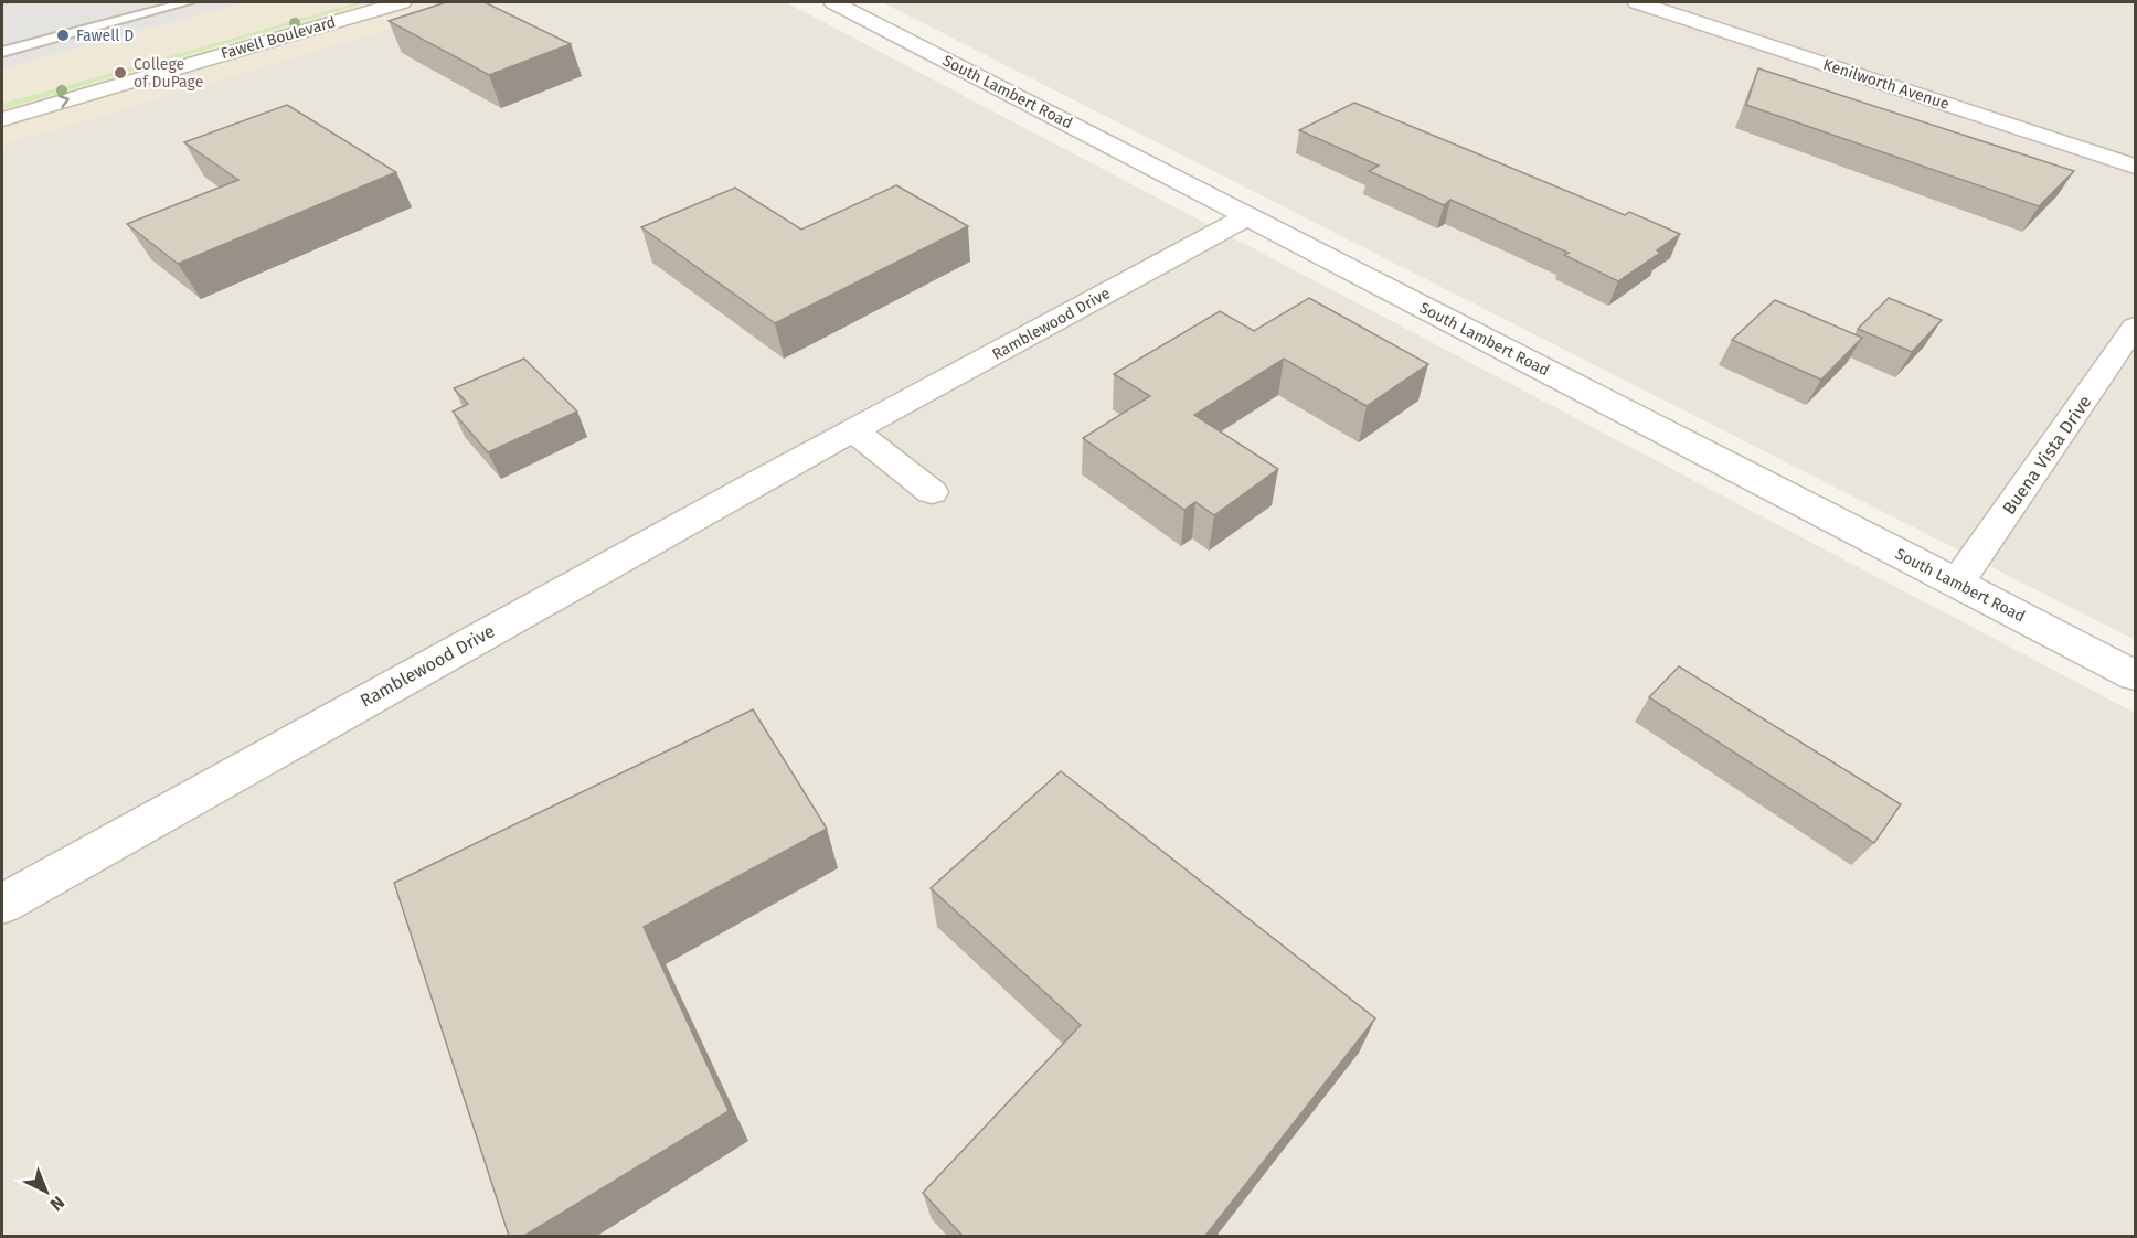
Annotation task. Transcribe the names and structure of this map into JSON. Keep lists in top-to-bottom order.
{
  "streets": {
    "street": [
      "Fawell Boulevard",
      "Kenilworth Avenue",
      "South Lambert Road",
      "Ramblewood Drive",
      "Buena Vista Drive"
    ]
  },
  "crossings": [
    ["South Lambert Road", "Ramblewood Drive"],
    ["South Lambert Road", "Buena Vista Drive"]
  ],
  "one_way": ["Fawell Boulevard"],
  "places": ["Fawell D", "College of DuPage"],
  "north": "bottom right"
}
